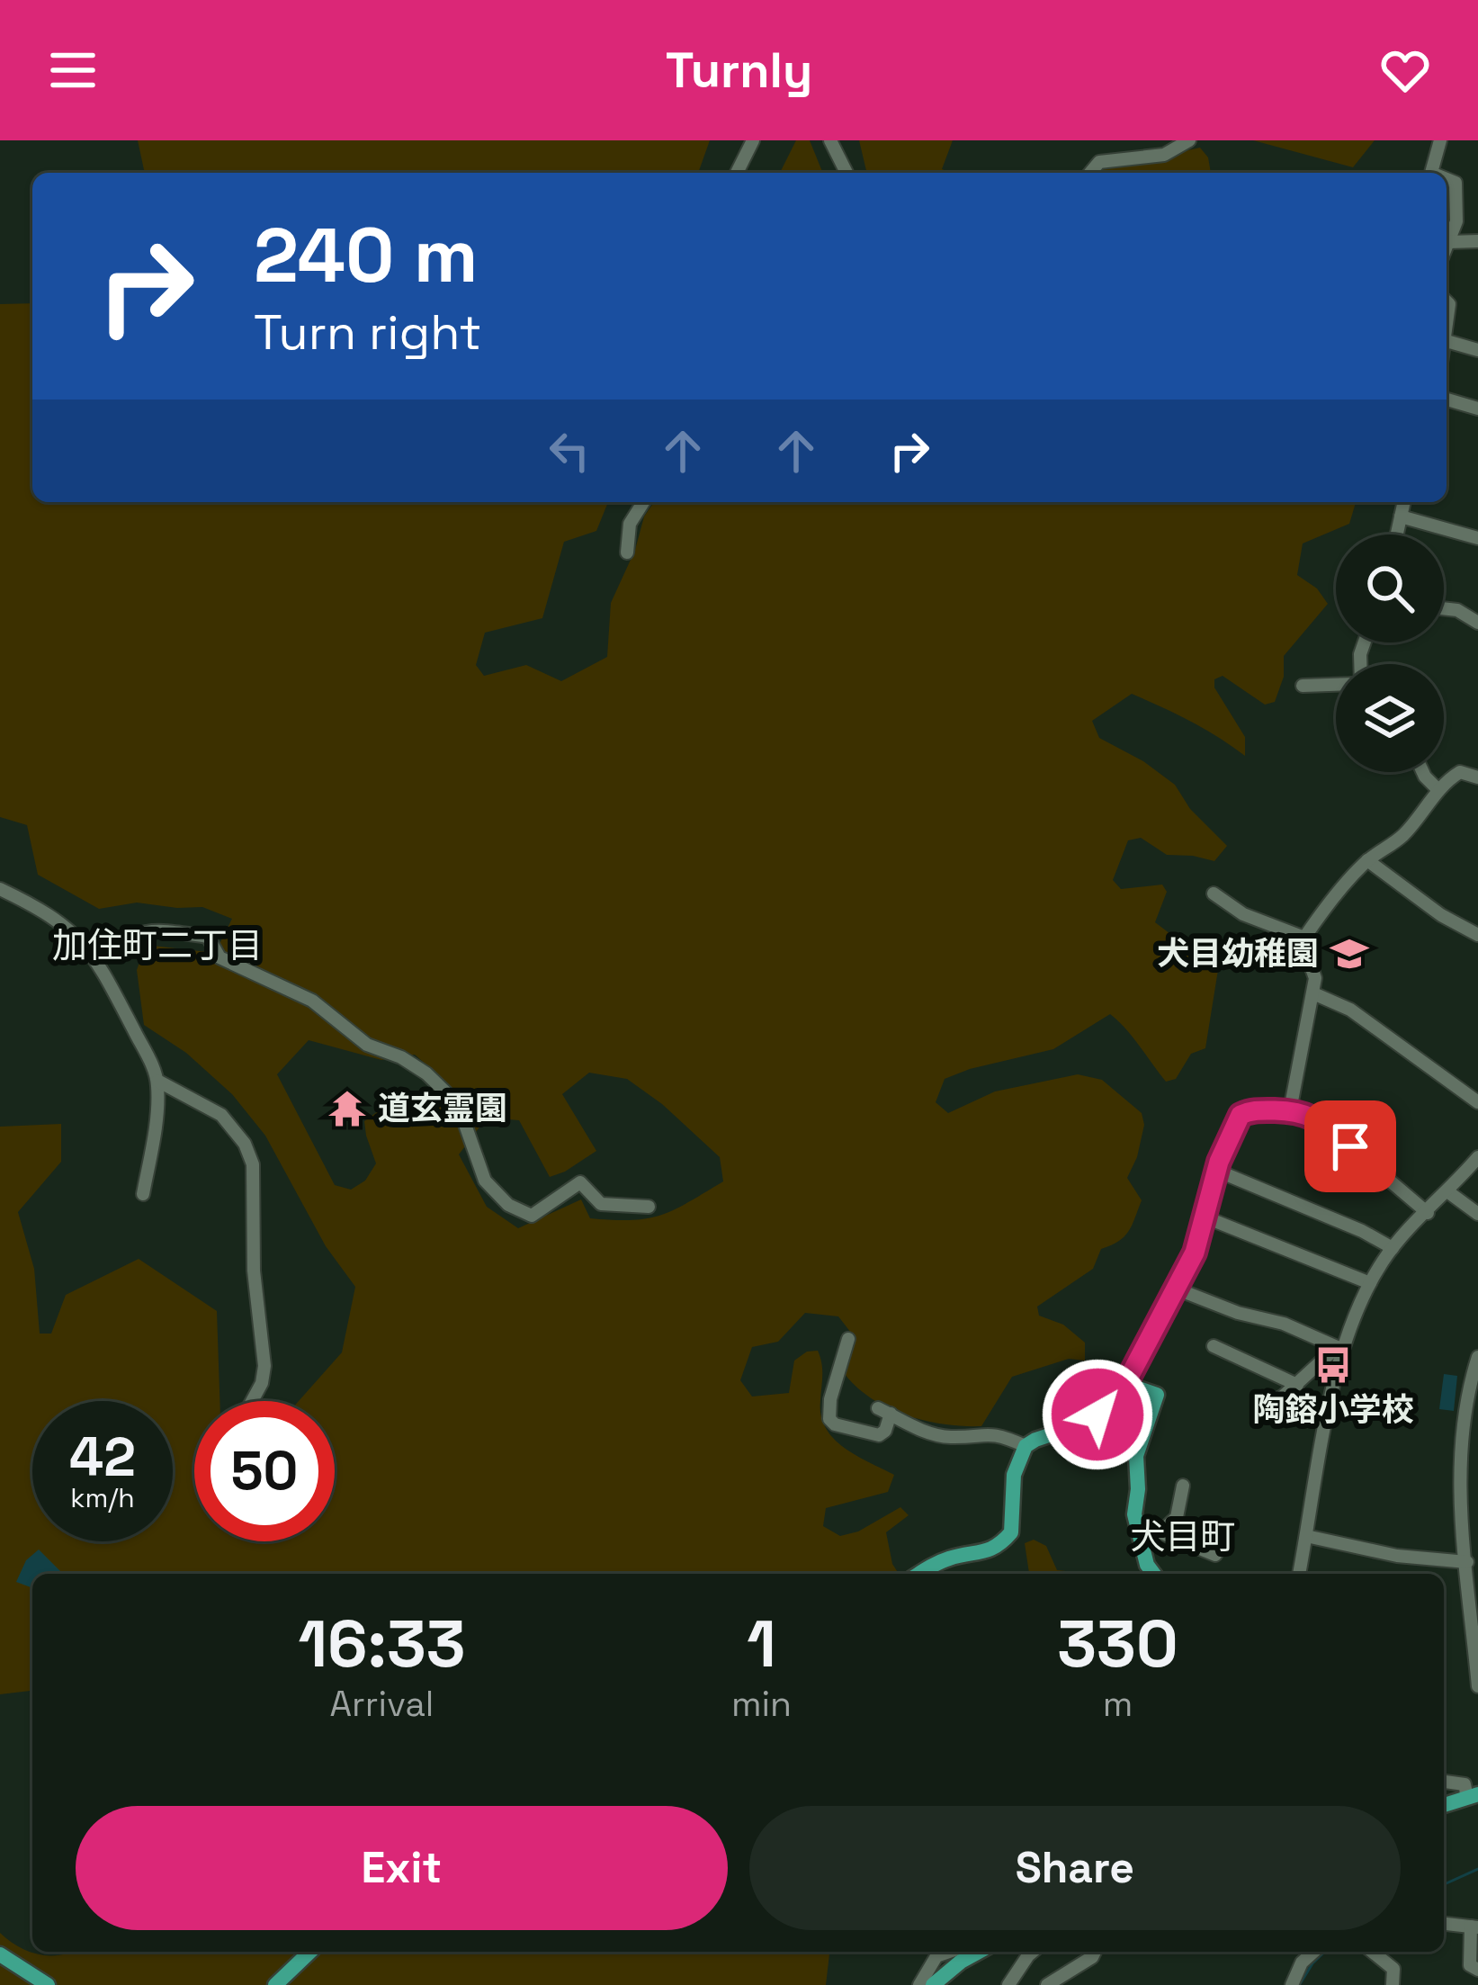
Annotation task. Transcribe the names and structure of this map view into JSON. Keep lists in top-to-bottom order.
{
  "districts": ["加住町二丁目", "犬目町"],
  "places": {
    "school or university": ["犬目幼稚園"],
    "temple": ["道玄霊園"],
    "bus stop": ["陶鎔小学校"]
  },
  "page": {
    "header": "Turnly",
    "turn": ["240 m", "Turn right"],
    "speed": "42 km/h",
    "limit": "50",
    "eta": [
      "16:33",
      "Arrival",
      "1",
      "min",
      "330",
      "m"
    ],
    "buttons": ["Exit", "Share"]
  }
}
